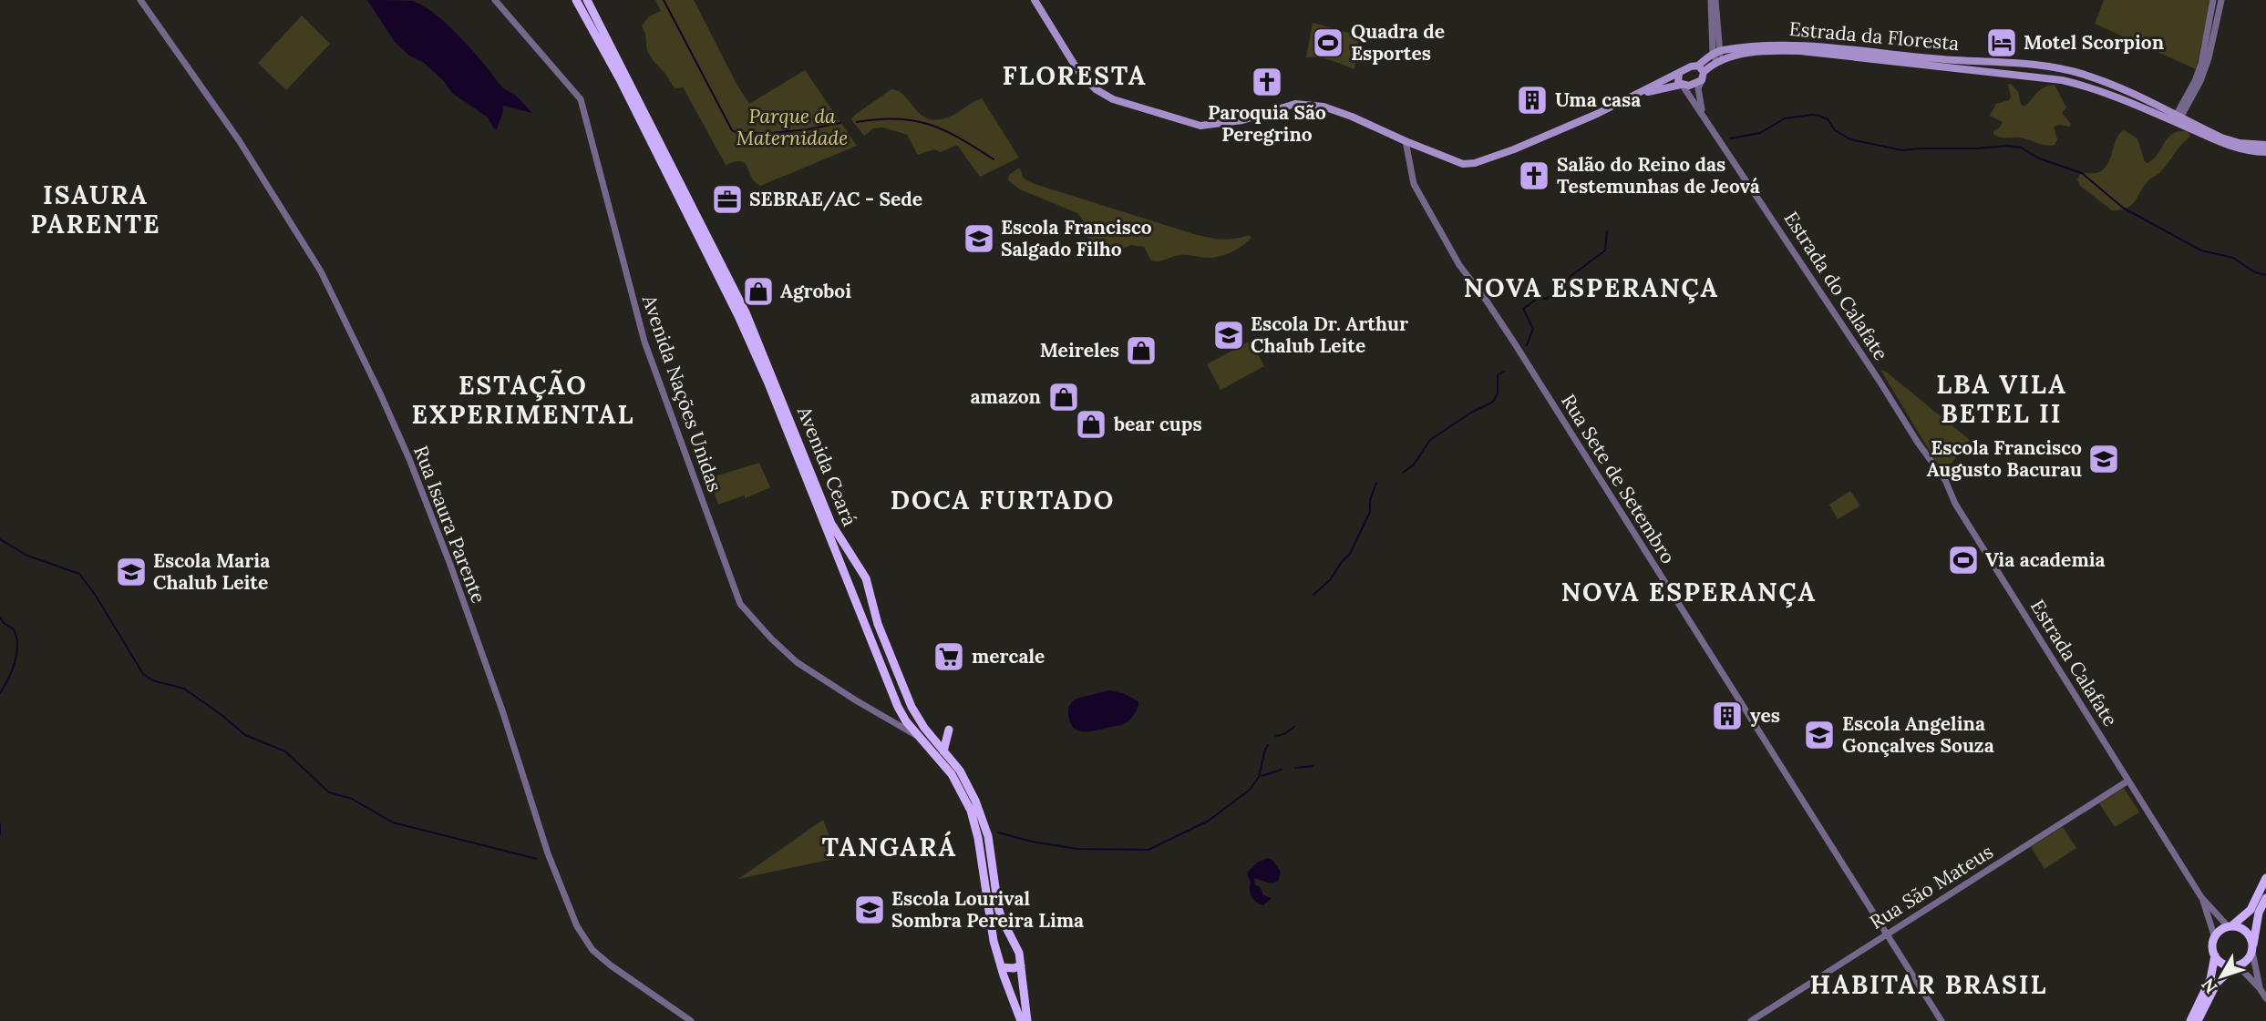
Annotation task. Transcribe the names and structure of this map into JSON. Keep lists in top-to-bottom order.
{
  "streets": {
    "main road": ["Estrada da Floresta", "Avenida Ceará"],
    "street": [
      "Estrada do Calafate",
      "Avenida Nações Unidas",
      "Rua Sete de Setembro",
      "Rua Isaura Parente",
      "Estrada Calafate",
      "Rua São Mateus"
    ]
  },
  "crossings": [
    ["Estrada do Calafate", "Estrada Calafate"],
    ["Avenida Nações Unidas", "Avenida Ceará"],
    ["Rua Sete de Setembro", "Rua São Mateus"],
    ["Estrada Calafate", "Rua São Mateus"]
  ],
  "districts": [
    "FLORESTA",
    "ISAURA PARENTE",
    "NOVA ESPERANÇA",
    "LBA VILA BETEL II",
    "ESTAÇÃO EXPERIMENTAL",
    "DOCA FURTADO",
    "NOVA ESPERANÇA",
    "TANGARÁ",
    "HABITAR BRASIL"
  ],
  "parks": ["Parque da Maternidade"],
  "places": {
    "sports": ["Quadra de Esportes", "Via academia"],
    "hotel": ["Motel Scorpion"],
    "church": ["Paroquia São Peregrino", "Salão do Reino das Testemunhas de Jeová"],
    "building": ["Uma casa", "yes"],
    "office": ["SEBRAE/AC - Sede"],
    "school or university": [
      "Escola Francisco Salgado Filho",
      "Escola Dr. Arthur Chalub Leite",
      "Escola Francisco Augusto Bacurau",
      "Escola Maria Chalub Leite",
      "Escola Angelina Gonçalves Souza",
      "Escola Lourival Sombra Pereira Lima"
    ],
    "shop": [
      "Agroboi",
      "Meireles",
      "amazon",
      "bear cups"
    ],
    "supermarket": ["mercale"]
  },
  "north": "bottom left"
}
